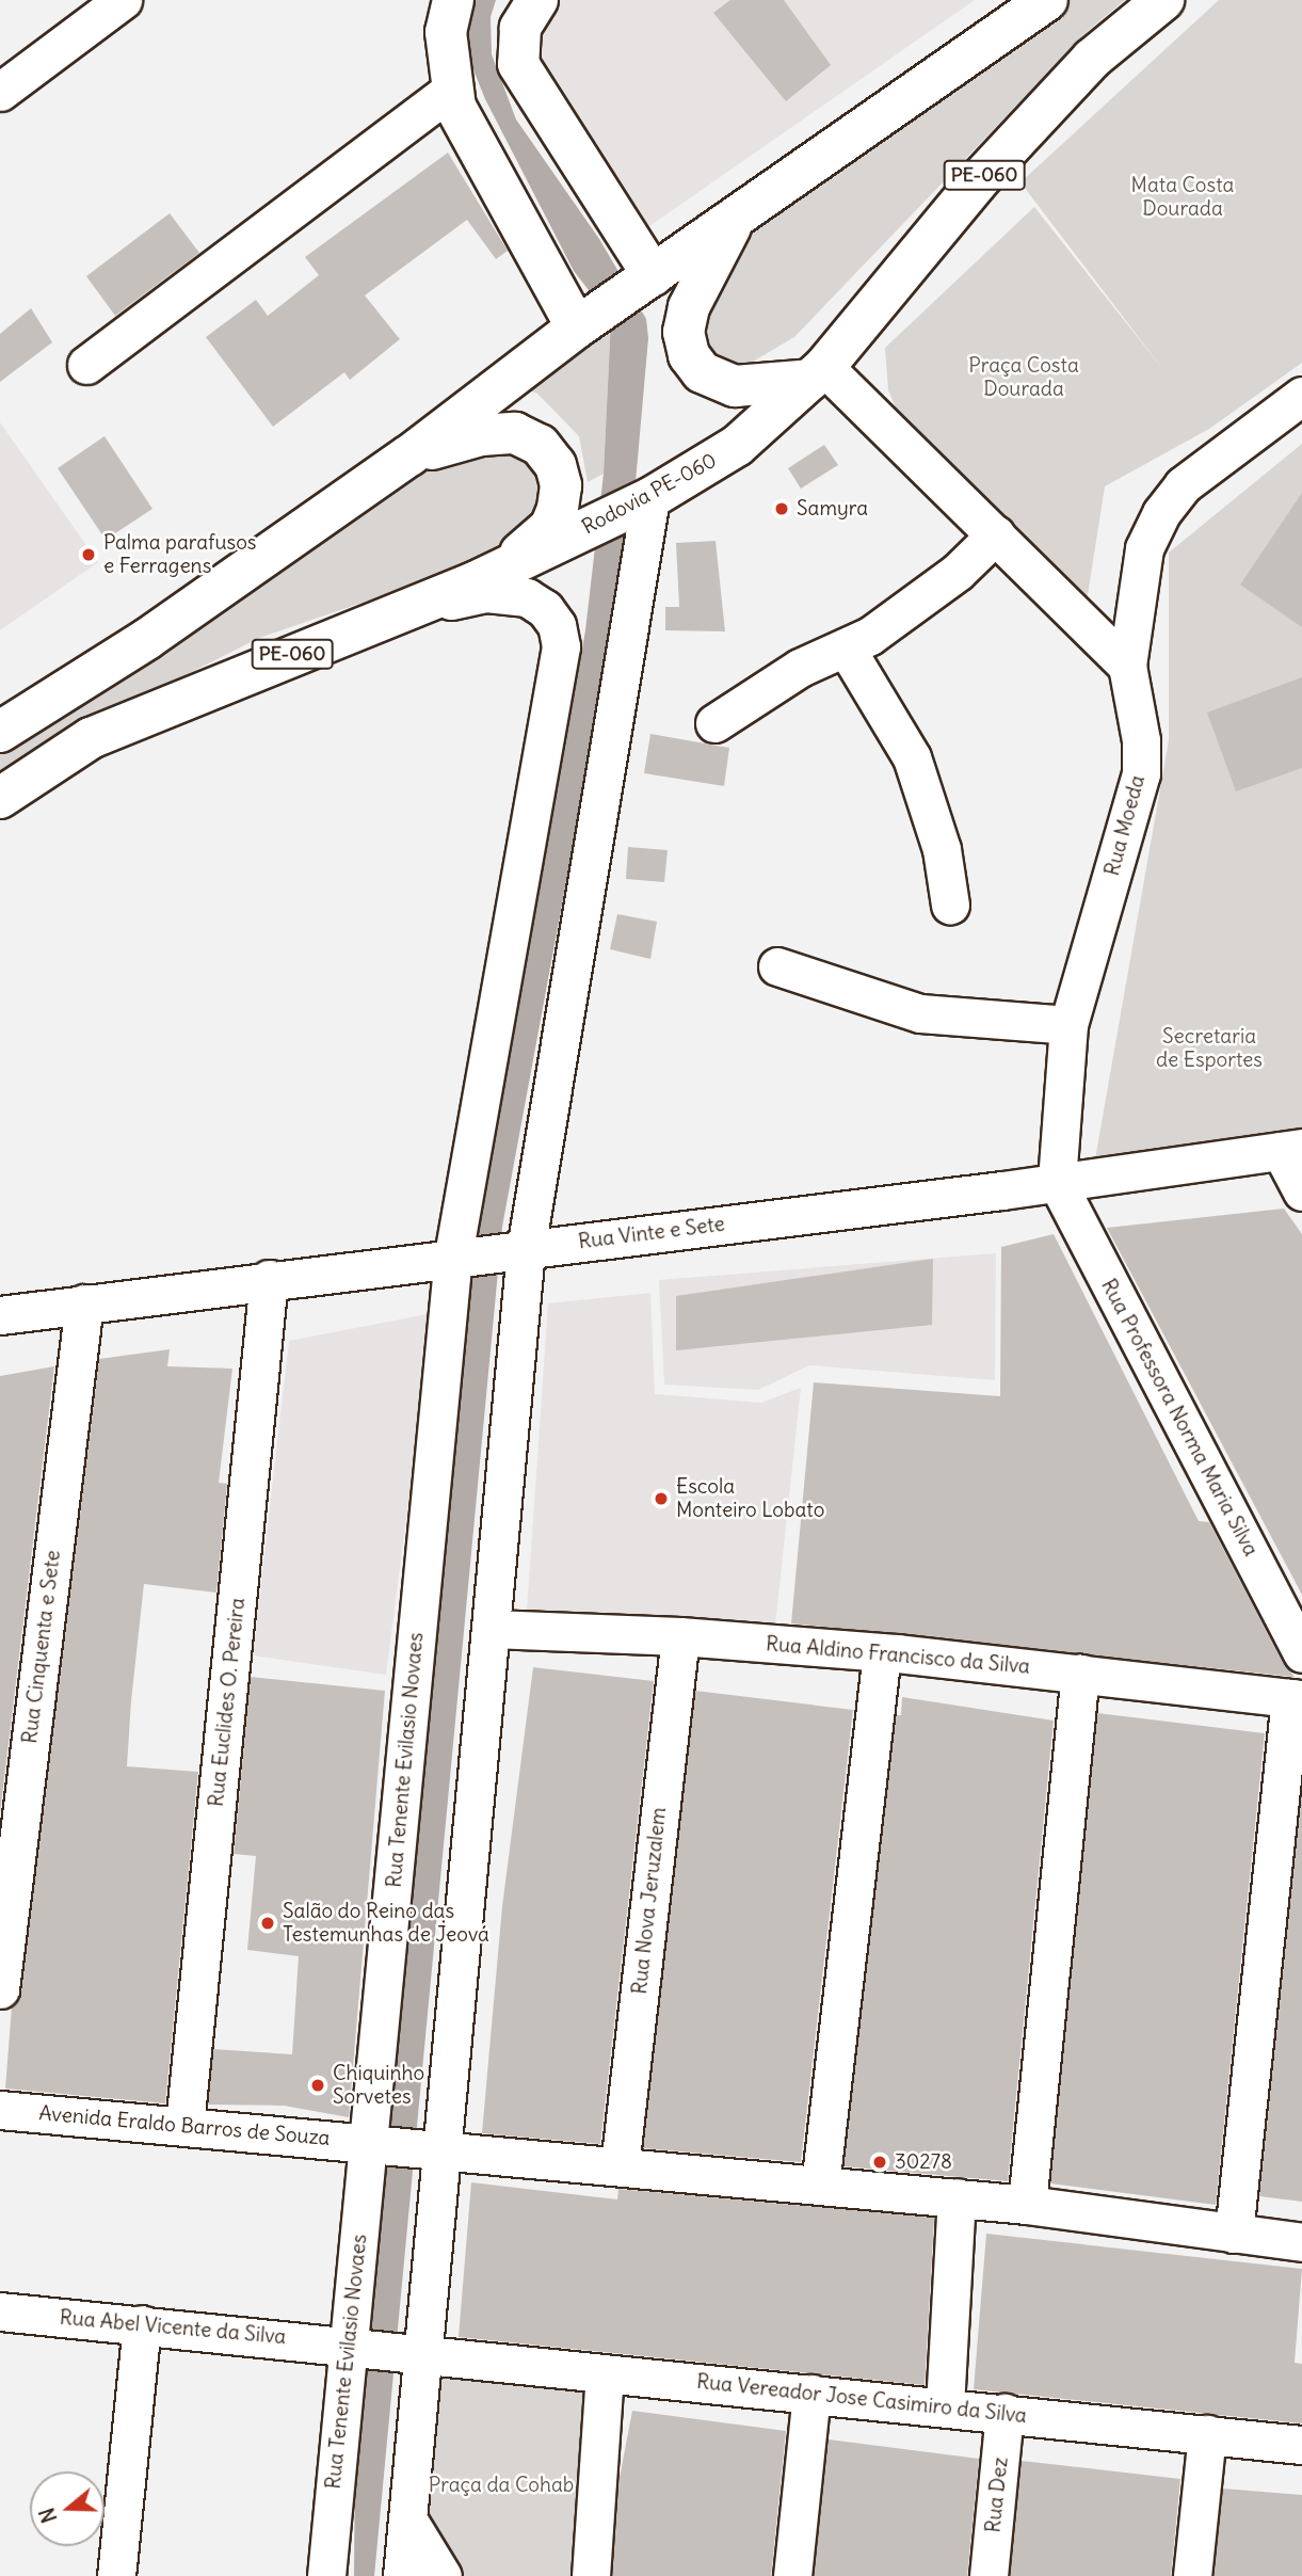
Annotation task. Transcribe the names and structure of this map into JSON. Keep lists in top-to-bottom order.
{
  "streets": {
    "main road": ["PE-060", "Rodovia PE-060"],
    "street": [
      "Rua Moeda",
      "Rua Vinte e Sete",
      "Rua Professora Norma Maria Silva",
      "Rua Cinquenta e Sete",
      "Rua Aldino Francisco da Silva",
      "Rua Euclides O. Pereira",
      "Rua Tenente Evilasio Novaes",
      "Rua Nova Jeruzalem",
      "Avenida Eraldo Barros de Souza",
      "Rua Abel Vicente da Silva",
      "Rua Vereador Jose Casimiro da Silva",
      "Rua Dez"
    ]
  },
  "crossings": [
    ["Rodovia PE-060", "Rua Tenente Evilasio Novaes"],
    ["Rua Moeda", "Rua Vinte e Sete"],
    ["Rua Moeda", "Rua Professora Norma Maria Silva"],
    ["Rua Vinte e Sete", "Rua Professora Norma Maria Silva"],
    ["Rua Vinte e Sete", "Rua Cinquenta e Sete"],
    ["Rua Vinte e Sete", "Rua Euclides O. Pereira"],
    ["Rua Vinte e Sete", "Rua Tenente Evilasio Novaes"],
    ["Rua Aldino Francisco da Silva", "Rua Nova Jeruzalem"],
    ["Rua Euclides O. Pereira", "Avenida Eraldo Barros de Souza"],
    ["Rua Tenente Evilasio Novaes", "Avenida Eraldo Barros de Souza"],
    ["Rua Tenente Evilasio Novaes", "Rua Abel Vicente da Silva"],
    ["Rua Nova Jeruzalem", "Avenida Eraldo Barros de Souza"],
    ["Rua Abel Vicente da Silva", "Rua Vereador Jose Casimiro da Silva"],
    ["Rua Vereador Jose Casimiro da Silva", "Rua Dez"]
  ],
  "parks": [
    "Mata Costa Dourada",
    "Praça Costa Dourada",
    "Secretaria de Esportes",
    "Praça da Cohab"
  ],
  "places": [
    "Samyra",
    "Palma parafusos e Ferragens",
    "Escola Monteiro Lobato",
    "Salão do Reino das Testemunhas de Jeová",
    "Chiquinho Sorvetes",
    "30278"
  ],
  "north": "left"
}
